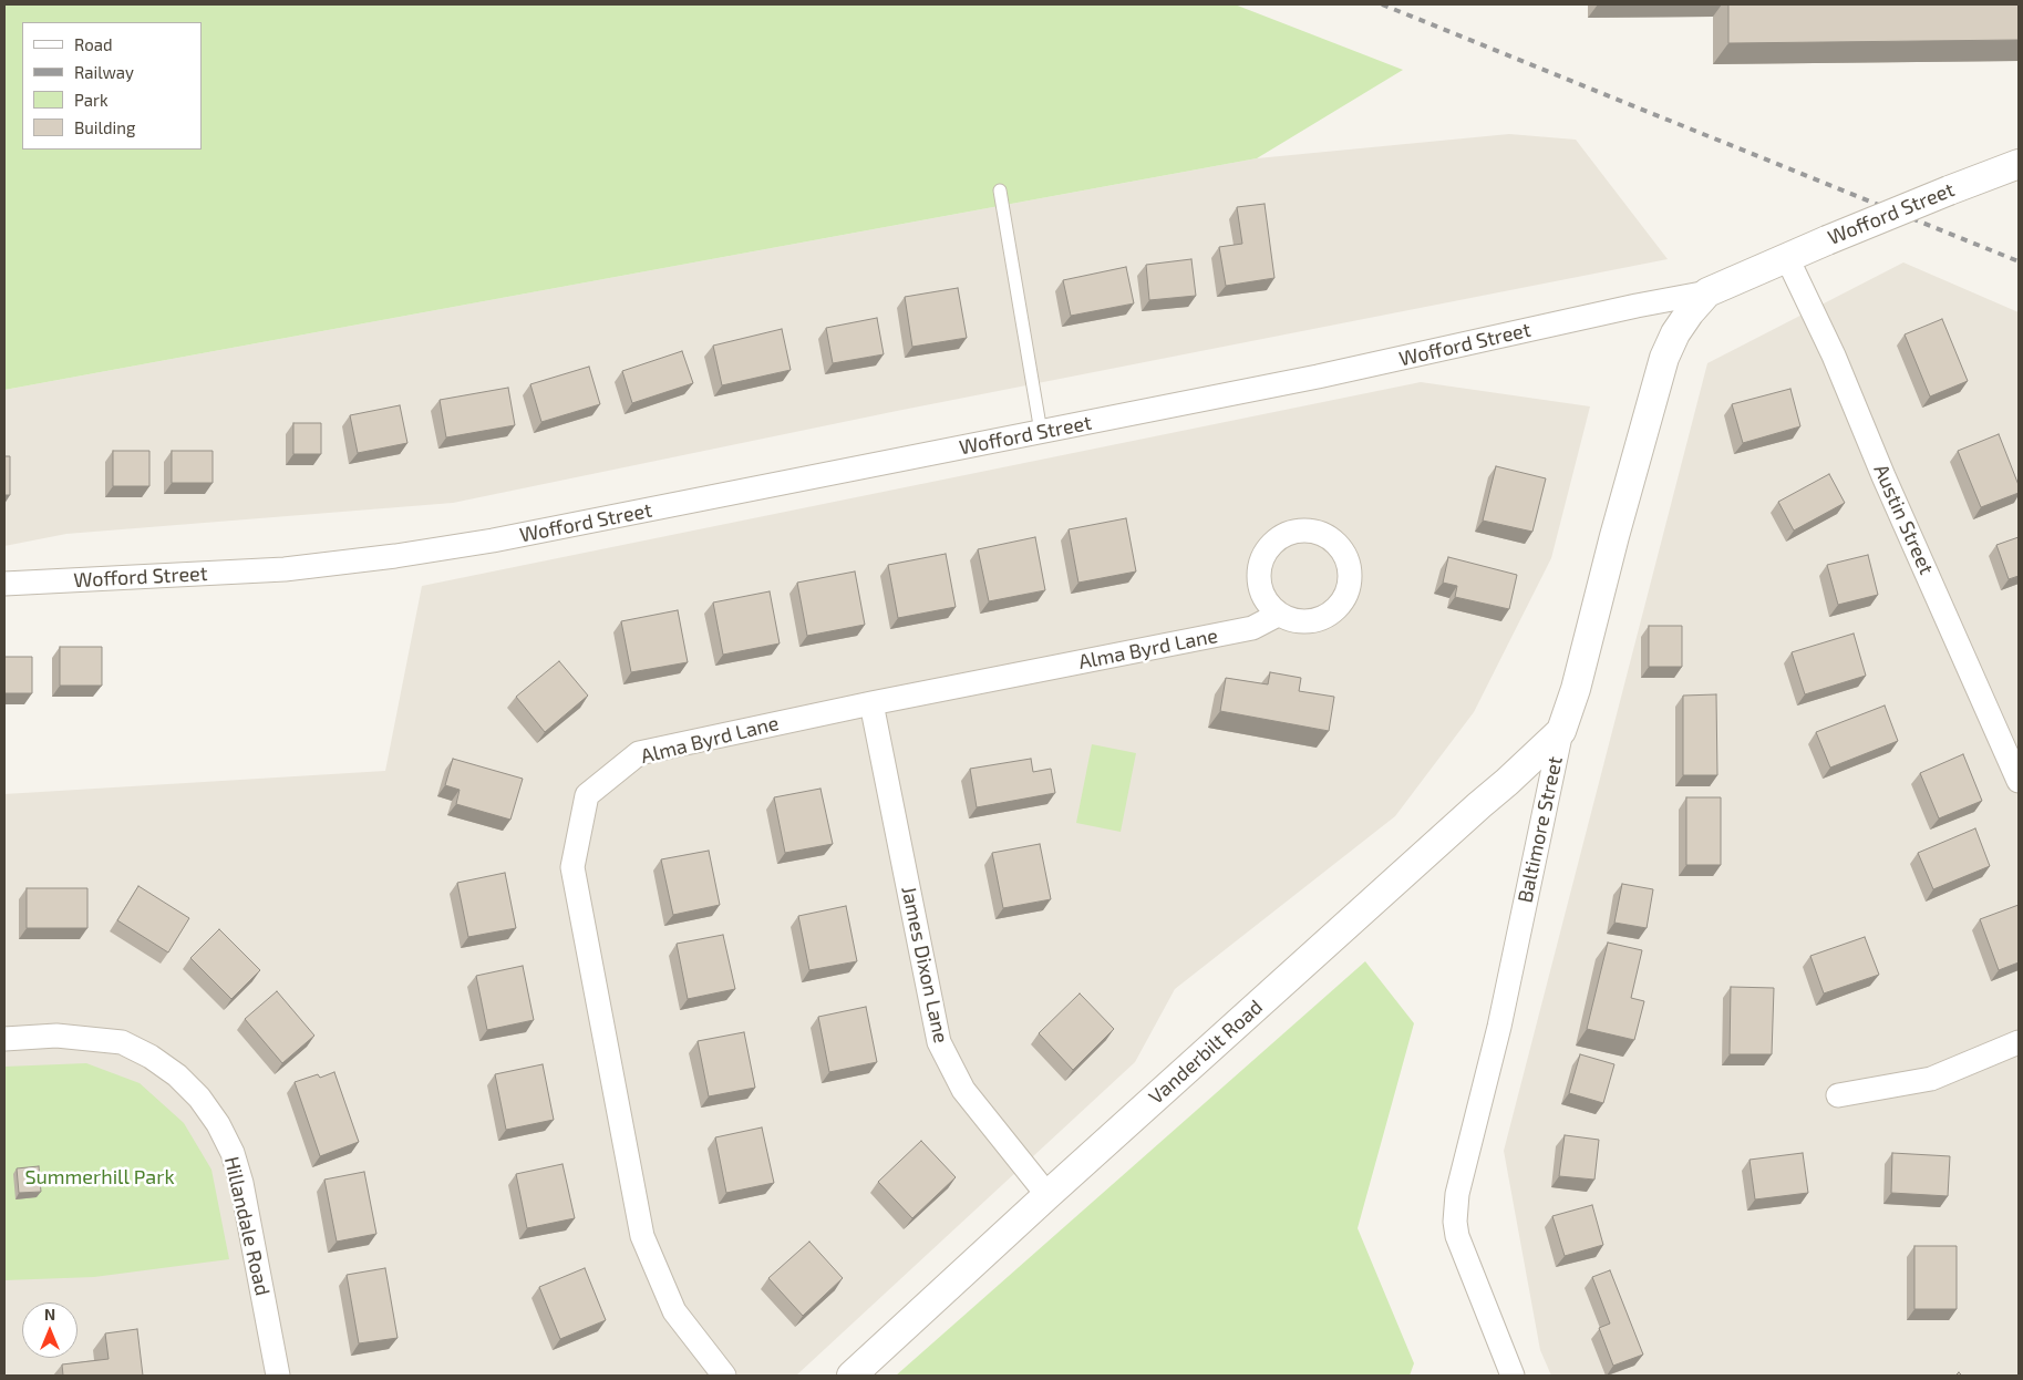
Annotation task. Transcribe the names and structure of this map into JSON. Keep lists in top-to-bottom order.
{
  "streets": {
    "street": [
      "Wofford Street",
      "Austin Street",
      "Alma Byrd Lane",
      "Baltimore Street",
      "James Dixon Lane",
      "Vanderbilt Road",
      "Hillandale Road"
    ]
  },
  "crossings": [
    ["Wofford Street", "Austin Street"],
    ["Wofford Street", "Baltimore Street"],
    ["Alma Byrd Lane", "James Dixon Lane"],
    ["Baltimore Street", "Vanderbilt Road"],
    ["James Dixon Lane", "Vanderbilt Road"]
  ],
  "parks": ["Summerhill Park"],
  "legend": [
    "Road",
    "Railway",
    "Park",
    "Building"
  ],
  "north": "top"
}
